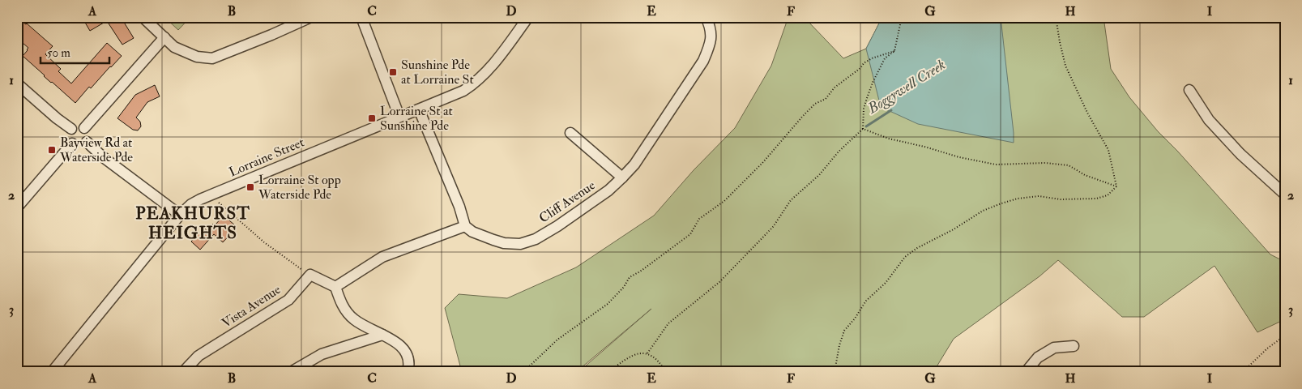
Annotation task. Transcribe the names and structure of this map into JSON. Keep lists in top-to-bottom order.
{
  "streets": {
    "street": ["Lorraine Street", "Cliff Avenue", "Vista Avenue"]
  },
  "districts": ["PEAKHURST HEIGHTS"],
  "water": ["Boggywell Creek"],
  "places": {
    "transit": [
      "Sunshine Pde at Lorraine St",
      "Lorraine St at Sunshine Pde",
      "Bayview Rd at Waterside Pde",
      "Lorraine St opp Waterside Pde"
    ]
  },
  "scale_bar": "50 m",
  "grid": {
    "columns": [
      "A",
      "B",
      "C",
      "D",
      "E",
      "F",
      "G",
      "H",
      "I"
    ],
    "rows": ["1", "2", "3"]
  }
}
